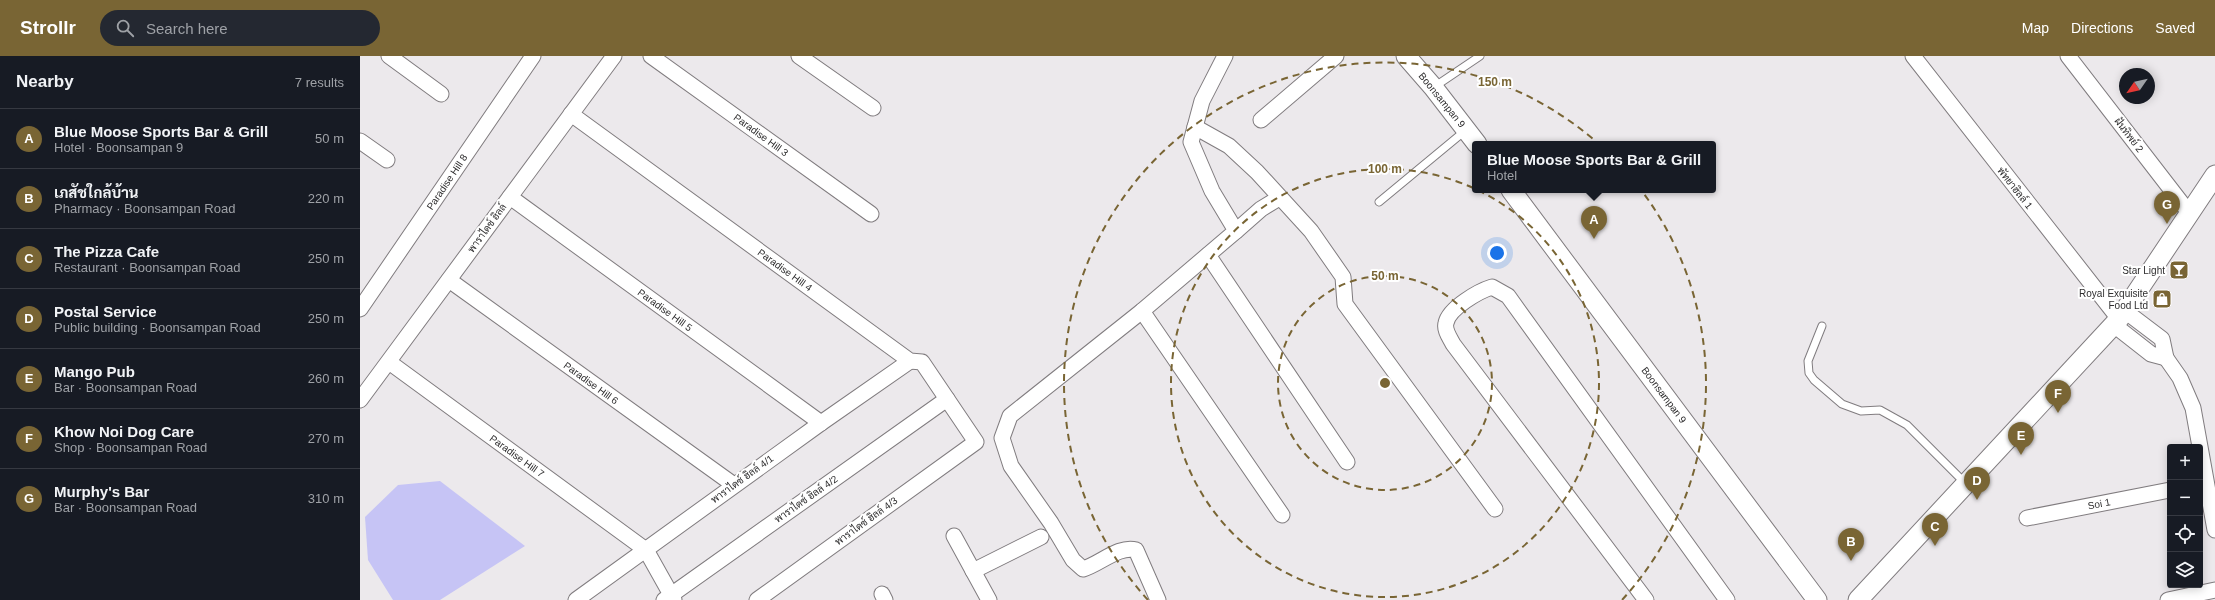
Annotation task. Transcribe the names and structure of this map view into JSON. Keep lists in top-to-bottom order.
{
  "streets": {
    "street": [
      "Boonsampan 9",
      "Paradise Hill 3",
      "ฝันทิพย์ 2",
      "Paradise Hill 8",
      "พัทยาฮิลล์ 1",
      "พาราไดซ์ ฮิลล์",
      "Paradise Hill 4",
      "Paradise Hill 5",
      "Paradise Hill 6",
      "Paradise Hill 7",
      "พาราไดซ์ ฮิลล์ 4/1",
      "พาราไดซ์ ฮิลล์ 4/2",
      "Soi 1",
      "พาราไดซ์ ฮิลล์ 4/3"
    ]
  },
  "crossings": [
    ["พาราไดซ์ ฮิลล์", "Paradise Hill 4"],
    ["พาราไดซ์ ฮิลล์", "Paradise Hill 5"],
    ["พาราไดซ์ ฮิลล์", "Paradise Hill 6"],
    ["พาราไดซ์ ฮิลล์", "Paradise Hill 7"],
    ["Paradise Hill 4", "พาราไดซ์ ฮิลล์ 4/1"],
    ["Paradise Hill 4", "พาราไดซ์ ฮิลล์ 4/2"],
    ["Paradise Hill 4", "พาราไดซ์ ฮิลล์ 4/3"],
    ["Paradise Hill 5", "พาราไดซ์ ฮิลล์ 4/1"],
    ["Paradise Hill 6", "พาราไดซ์ ฮิลล์ 4/1"],
    ["Paradise Hill 7", "พาราไดซ์ ฮิลล์ 4/1"]
  ],
  "places": {
    "bar": ["Star Light"],
    "shop": ["Royal Exquisite Food Ltd"]
  },
  "north": "bottom left",
  "page": {
    "header": "Strollr",
    "search": "Search here",
    "nav": ["Map", "Directions", "Saved"],
    "heading": ["Nearby", "7 results"],
    "list": [
      {
        "mark": "A",
        "name": "Blue Moose Sports Bar & Grill",
        "note": "Hotel · Boonsampan 9",
        "value": "50 m"
      },
      {
        "mark": "B",
        "name": "เภสัชใกล้บ้าน",
        "note": "Pharmacy · Boonsampan Road",
        "value": "220 m"
      },
      {
        "mark": "C",
        "name": "The Pizza Cafe",
        "note": "Restaurant · Boonsampan Road",
        "value": "250 m"
      },
      {
        "mark": "D",
        "name": "Postal Service",
        "note": "Public building · Boonsampan Road",
        "value": "250 m"
      },
      {
        "mark": "E",
        "name": "Mango Pub",
        "note": "Bar · Boonsampan Road",
        "value": "260 m"
      },
      {
        "mark": "F",
        "name": "Khow Noi Dog Care",
        "note": "Shop · Boonsampan Road",
        "value": "270 m"
      },
      {
        "mark": "G",
        "name": "Murphy's Bar",
        "note": "Bar · Boonsampan Road",
        "value": "310 m"
      }
    ],
    "popup": ["Blue Moose Sports Bar & Grill", "Hotel"],
    "pins": [
      "G",
      "A",
      "F",
      "E",
      "D",
      "C",
      "B"
    ],
    "map_buttons": ["+", "−"]
  },
  "rings": ["150 m", "100 m", "50 m"]
}
